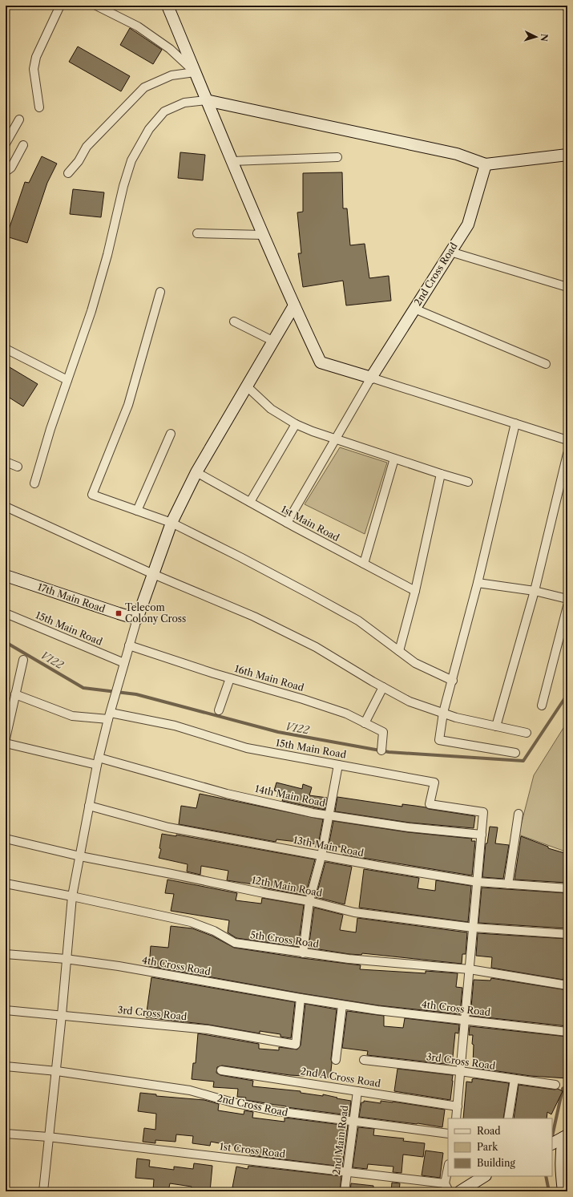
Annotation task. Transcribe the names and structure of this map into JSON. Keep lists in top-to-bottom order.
{
  "streets": {
    "street": [
      "2nd Cross Road",
      "1st Main Road",
      "17th Main Road",
      "15th Main Road",
      "16th Main Road",
      "14th Main Road",
      "13th Main Road",
      "12th Main Road",
      "5th Cross Road",
      "4th Cross Road",
      "3rd Cross Road",
      "2nd A Cross Road",
      "2nd Main Road",
      "1st Cross Road"
    ]
  },
  "crossings": [
    ["2nd Cross Road", "2nd Main Road"],
    ["15th Main Road", "14th Main Road"],
    ["4th Cross Road", "3rd Cross Road"],
    ["2nd A Cross Road", "2nd Main Road"],
    ["2nd Main Road", "1st Cross Road"]
  ],
  "water": ["V122"],
  "places": {
    "transit": ["Telecom Colony Cross"]
  },
  "legend": ["Road", "Park", "Building"],
  "north": "right"
}
